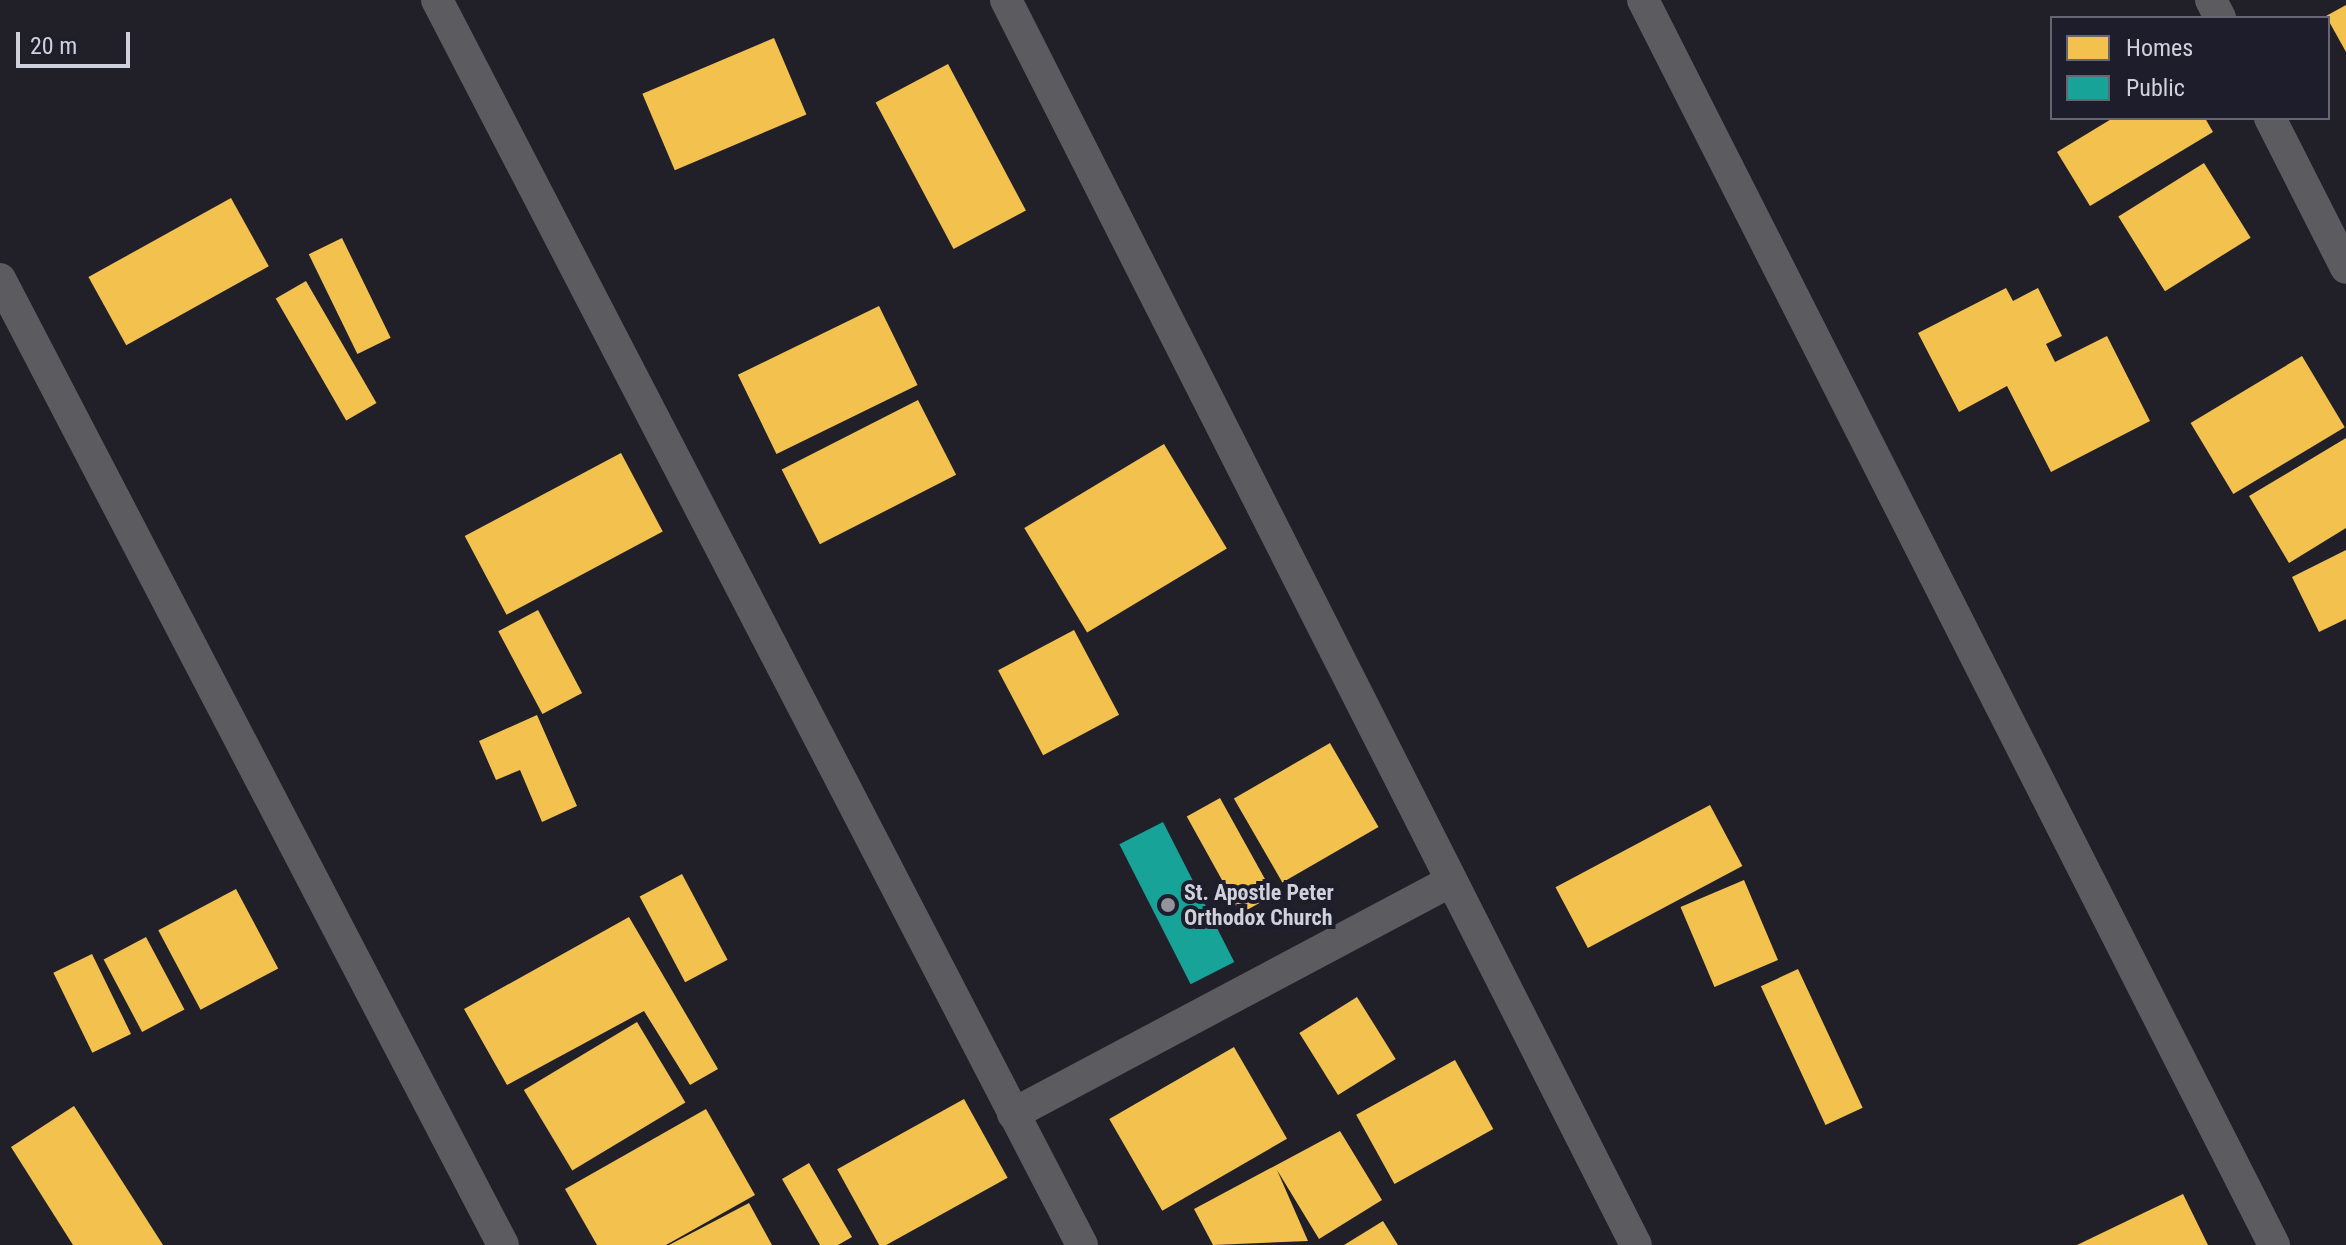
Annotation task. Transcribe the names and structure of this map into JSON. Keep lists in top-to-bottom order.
{
  "places": ["St. Apostle Peter Orthodox Church"],
  "legend": ["Homes", "Public"],
  "scale_bar": "20 m"
}
